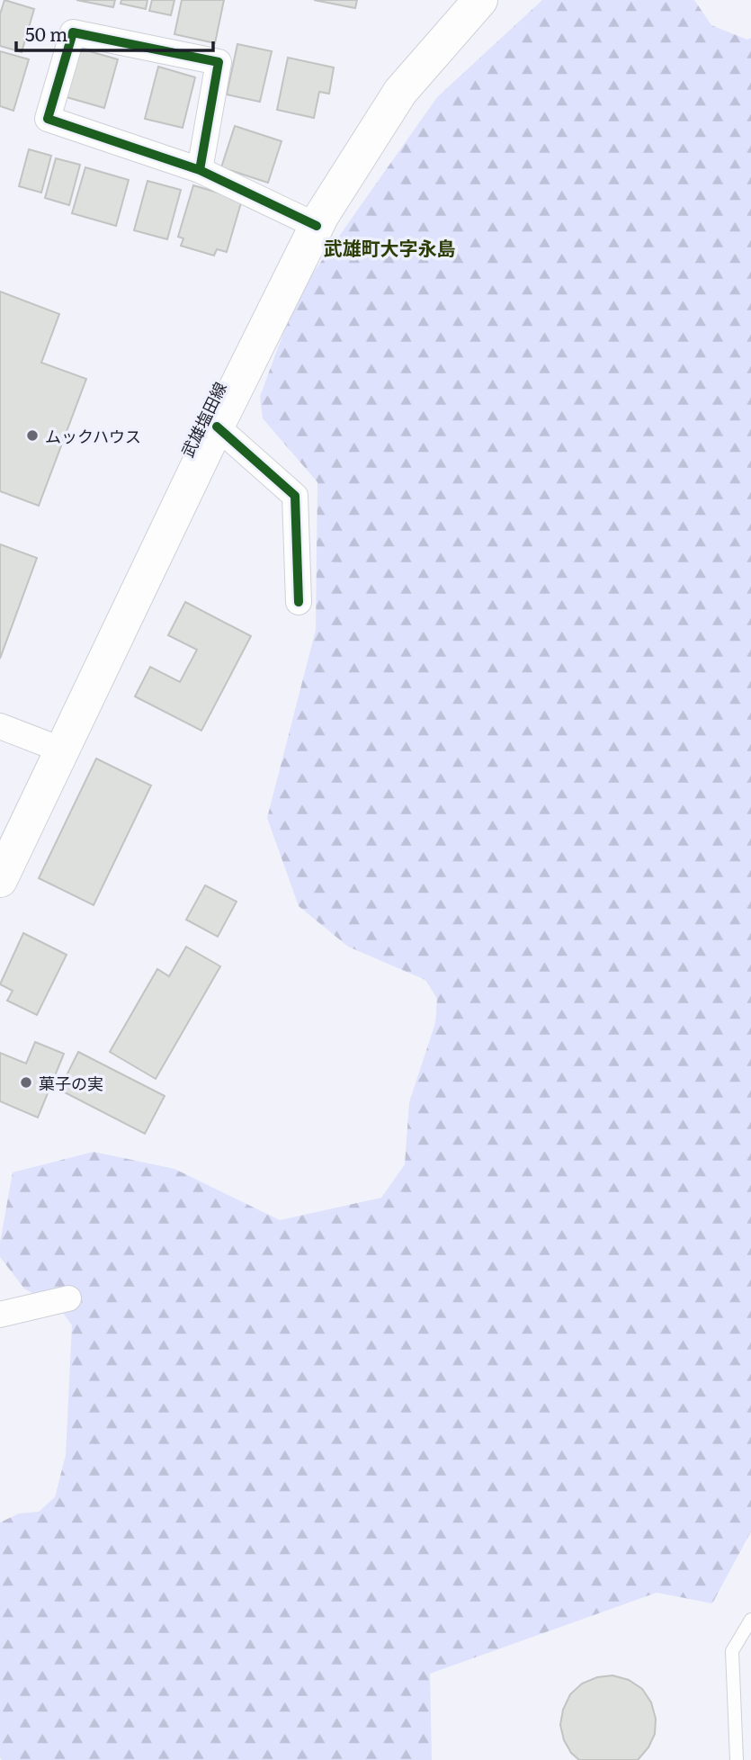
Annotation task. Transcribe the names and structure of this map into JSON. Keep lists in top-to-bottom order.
{
  "streets": {
    "main road": ["武雄塩田線"]
  },
  "districts": ["武雄町大字永島"],
  "places": ["ムックハウス", "菓子の実"],
  "scale_bar": "50 m"
}
